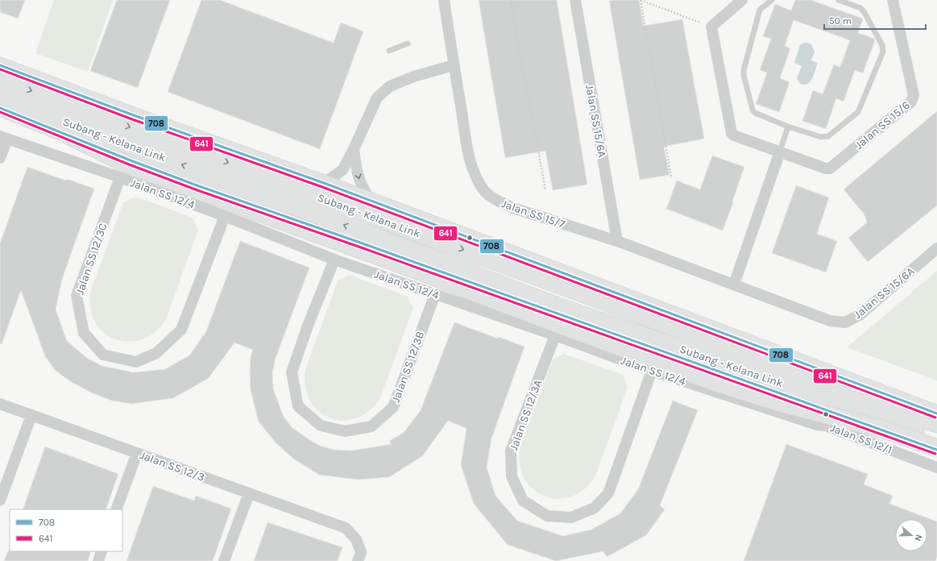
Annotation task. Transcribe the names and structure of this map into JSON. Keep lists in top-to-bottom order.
{
  "streets": {
    "main road": ["Subang - Kelana Link"],
    "street": [
      "Jalan SS 15/6A",
      "Jalan SS 15/6",
      "Jalan SS 12/4",
      "Jalan SS 15/7",
      "Jalan SS 12/3C",
      "Jalan SS 12/3B",
      "Jalan SS 12/3A",
      "Jalan SS 12/1",
      "Jalan SS 12/3"
    ]
  },
  "crossings": [
    ["Jalan SS 15/6A", "Jalan SS 15/7"],
    ["Jalan SS 12/4", "Jalan SS 12/3C"],
    ["Jalan SS 12/4", "Jalan SS 12/3B"],
    ["Jalan SS 12/4", "Jalan SS 12/3A"],
    ["Jalan SS 12/4", "Jalan SS 12/1"]
  ],
  "lines": ["transit line 708", "transit line 641"],
  "legend": ["708", "641"],
  "scale_bar": "50 m",
  "north": "right"
}
